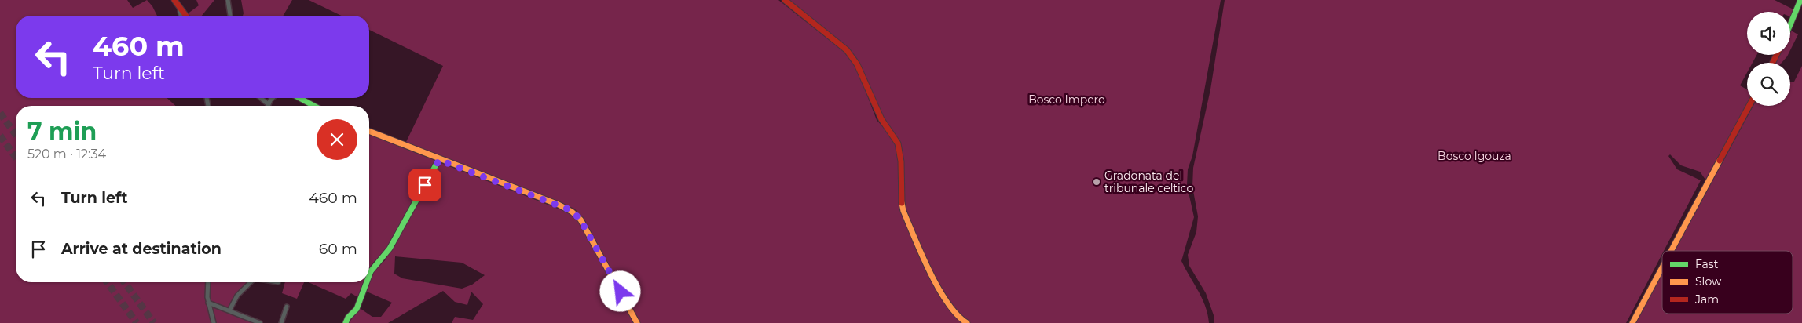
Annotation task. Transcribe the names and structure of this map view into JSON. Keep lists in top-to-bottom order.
{
  "parks": ["Bosco Impero", "Bosco Igouza"],
  "places": ["Gradonata del tribunale celtico"],
  "legend": ["Fast", "Slow", "Jam"],
  "page": {
    "turn": ["460 m", "Turn left"],
    "heading": ["7 min", "520 m · 12:34"],
    "list": [
      {
        "name": "Turn left",
        "value": "460 m"
      },
      {
        "name": "Arrive at destination",
        "value": "60 m"
      }
    ]
  }
}
